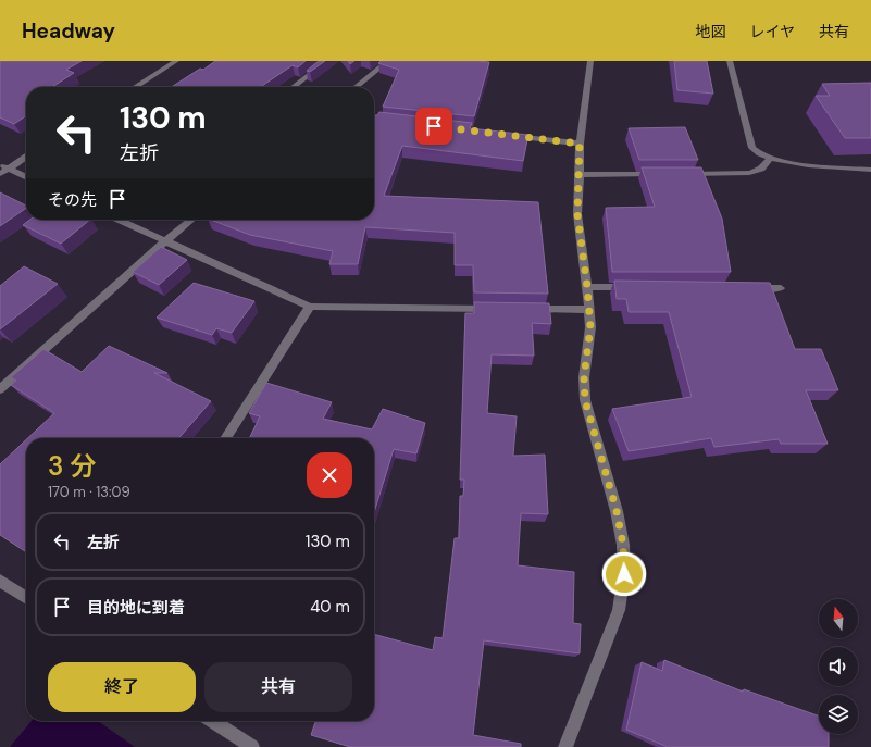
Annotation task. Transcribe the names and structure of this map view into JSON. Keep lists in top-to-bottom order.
{
  "north": "top",
  "page": {
    "header": "Headway",
    "nav": ["地図", "レイヤ", "共有"],
    "turn": ["130 m", "左折"],
    "then": "その先",
    "heading": ["3 分", "170 m · 13:09"],
    "list": [
      {
        "name": "左折",
        "value": "130 m"
      },
      {
        "name": "目的地に到着",
        "value": "40 m"
      }
    ],
    "buttons": ["終了", "共有"]
  }
}
